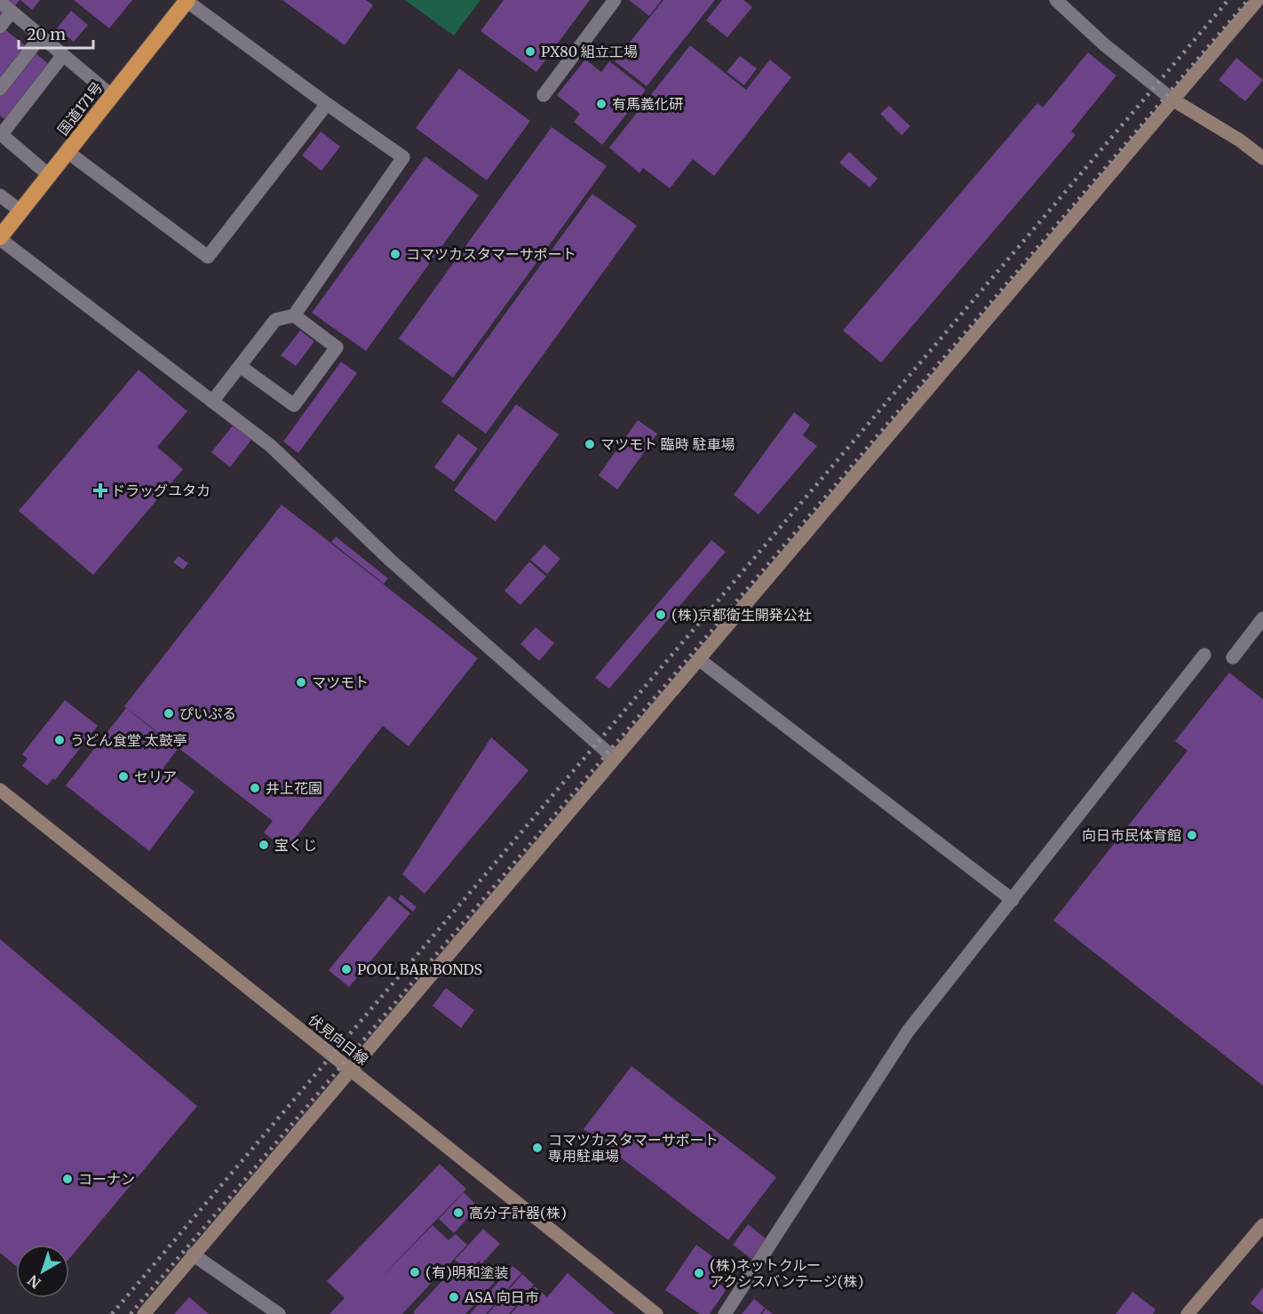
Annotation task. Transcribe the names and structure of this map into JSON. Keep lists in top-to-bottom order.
{
  "streets": {
    "highway": ["国道171号"],
    "street": ["伏見向日線"]
  },
  "places": {
    "other": [
      "PX80 組立工場",
      "有馬義化研",
      "コマツカスタマーサポート",
      "マツモト 臨時 駐車場",
      "(株)京都衛生開発公社",
      "マツモト",
      "ぴいぷる",
      "うどん食堂 太鼓亭",
      "セリア",
      "井上花園",
      "向日市民体育館",
      "宝くじ",
      "POOL BAR BONDS",
      "コマツカスタマーサポート 専用駐車場",
      "コーナン",
      "高分子計器(株)",
      "(有)明和塗装",
      "(株)ネットクルー アクシスバンテージ(株)",
      "ASA 向日市"
    ],
    "health": ["ドラッグユタカ"]
  },
  "scale_bar": "20 m",
  "north": "bottom left"
}
